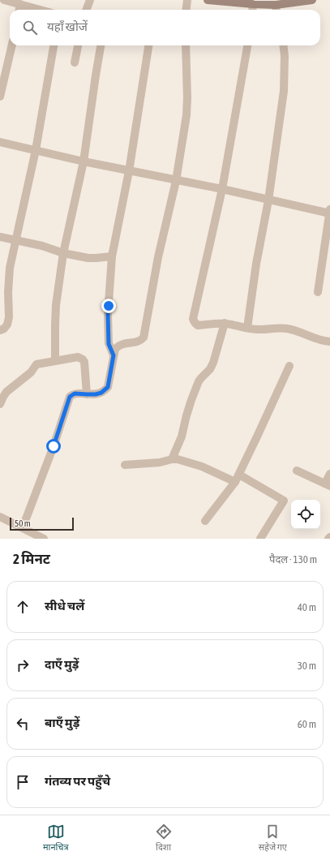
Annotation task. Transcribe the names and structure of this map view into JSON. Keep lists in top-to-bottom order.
{
  "scale_bar": "50 m",
  "page": {
    "search": "यहाँ खोजें",
    "scale": "50 m",
    "heading": ["2 मिनट", "पैदल · 130 m"],
    "list": [
      ["सीधे चलें", "40 m"],
      ["दाएँ मुड़ें", "30 m"],
      ["बाएँ मुड़ें", "60 m"],
      "गंतव्य पर पहुँचे"
    ],
    "nav": ["मानचित्र", "दिशा", "सहेजे गए"]
  }
}
